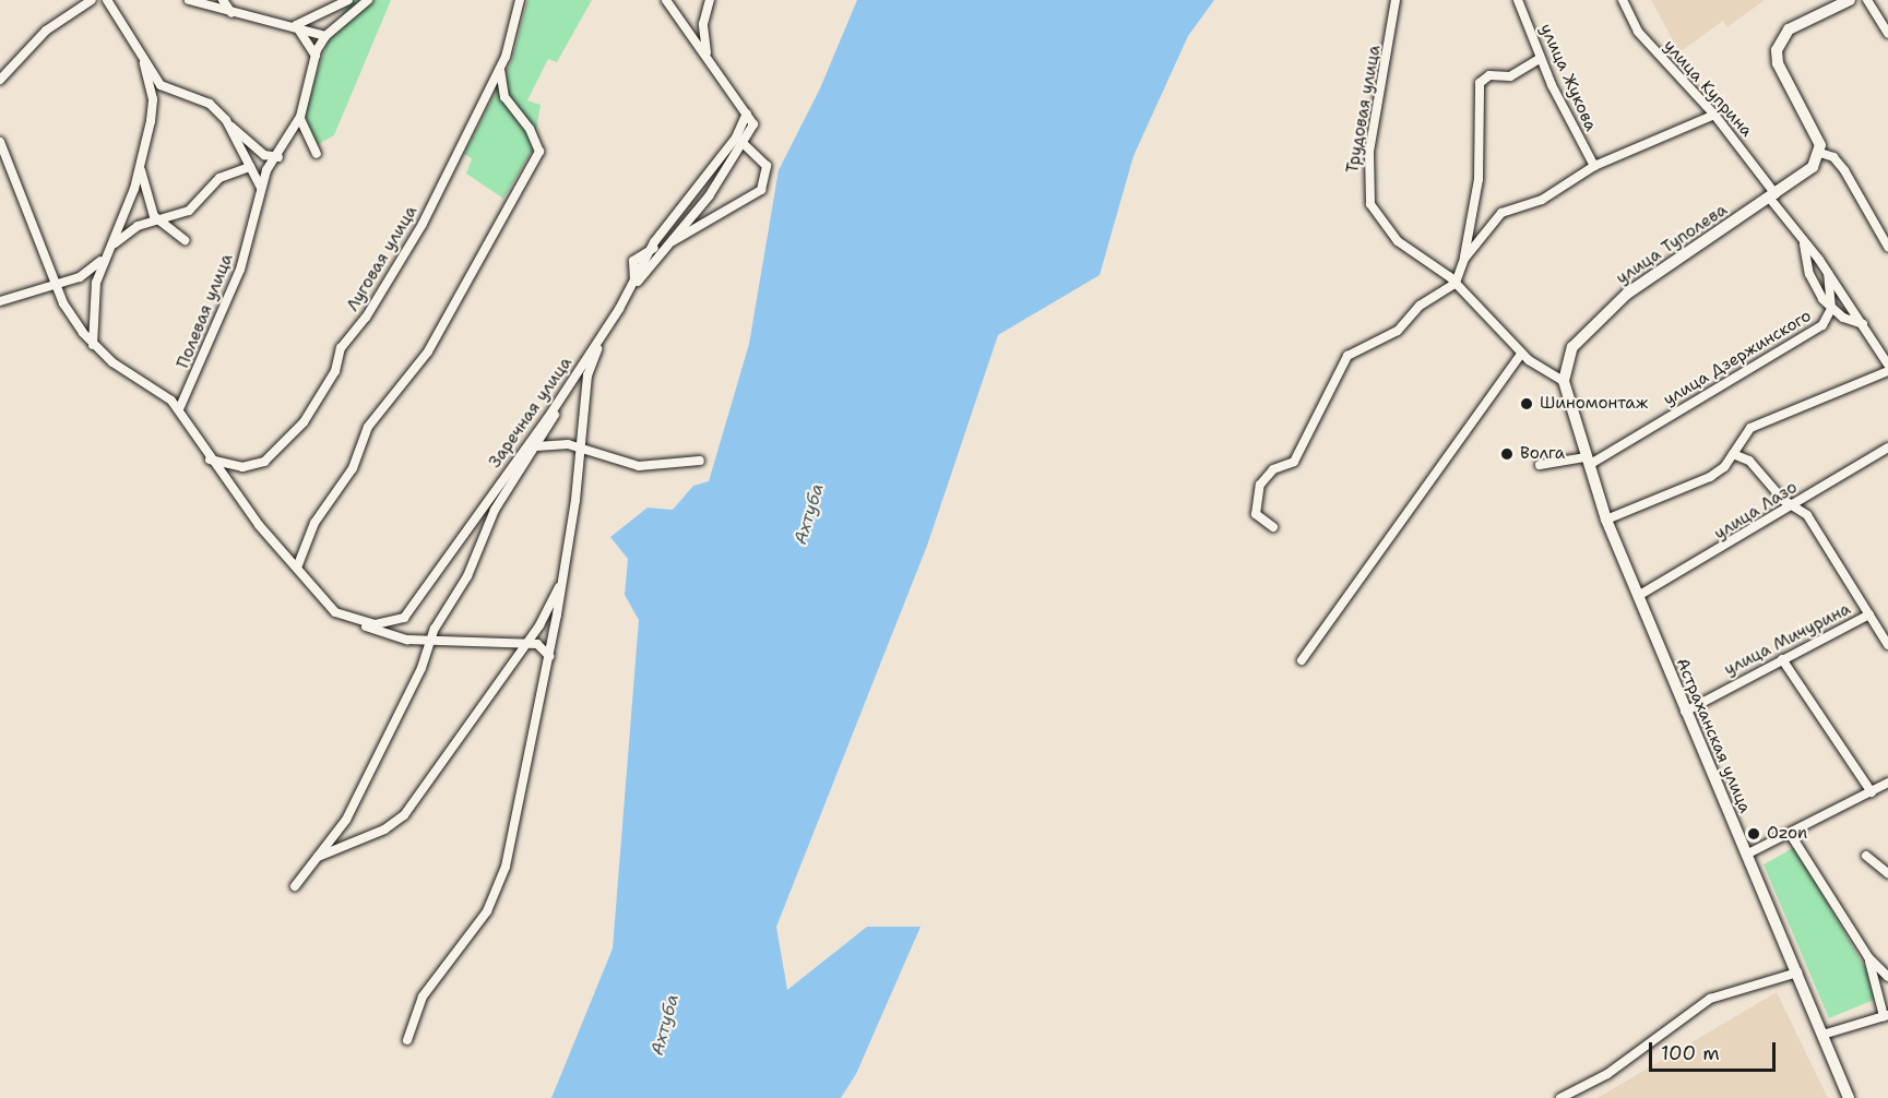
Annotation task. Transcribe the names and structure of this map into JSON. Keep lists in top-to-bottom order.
{
  "streets": {
    "main road": ["улица Туполева", "Астраханская улица"],
    "street": [
      "улица Жукова",
      "улица Куприна",
      "Трудовая улица",
      "Луговая улица",
      "Полевая улица",
      "улица Дзержинского",
      "Заречная улица",
      "улица Лазо",
      "улица Мичурина"
    ]
  },
  "crossings": [
    ["улица Куприна", "улица Туполева"],
    ["улица Куприна", "улица Дзержинского"],
    ["Трудовая улица", "улица Туполева"],
    ["Трудовая улица", "Астраханская улица"],
    ["улица Туполева", "Астраханская улица"],
    ["улица Дзержинского", "Астраханская улица"],
    ["улица Лазо", "Астраханская улица"],
    ["улица Мичурина", "Астраханская улица"]
  ],
  "water": ["Ахтуба"],
  "places": ["Шиномонтаж", "Волга", "Ozon"],
  "scale_bar": "100 m"
}
